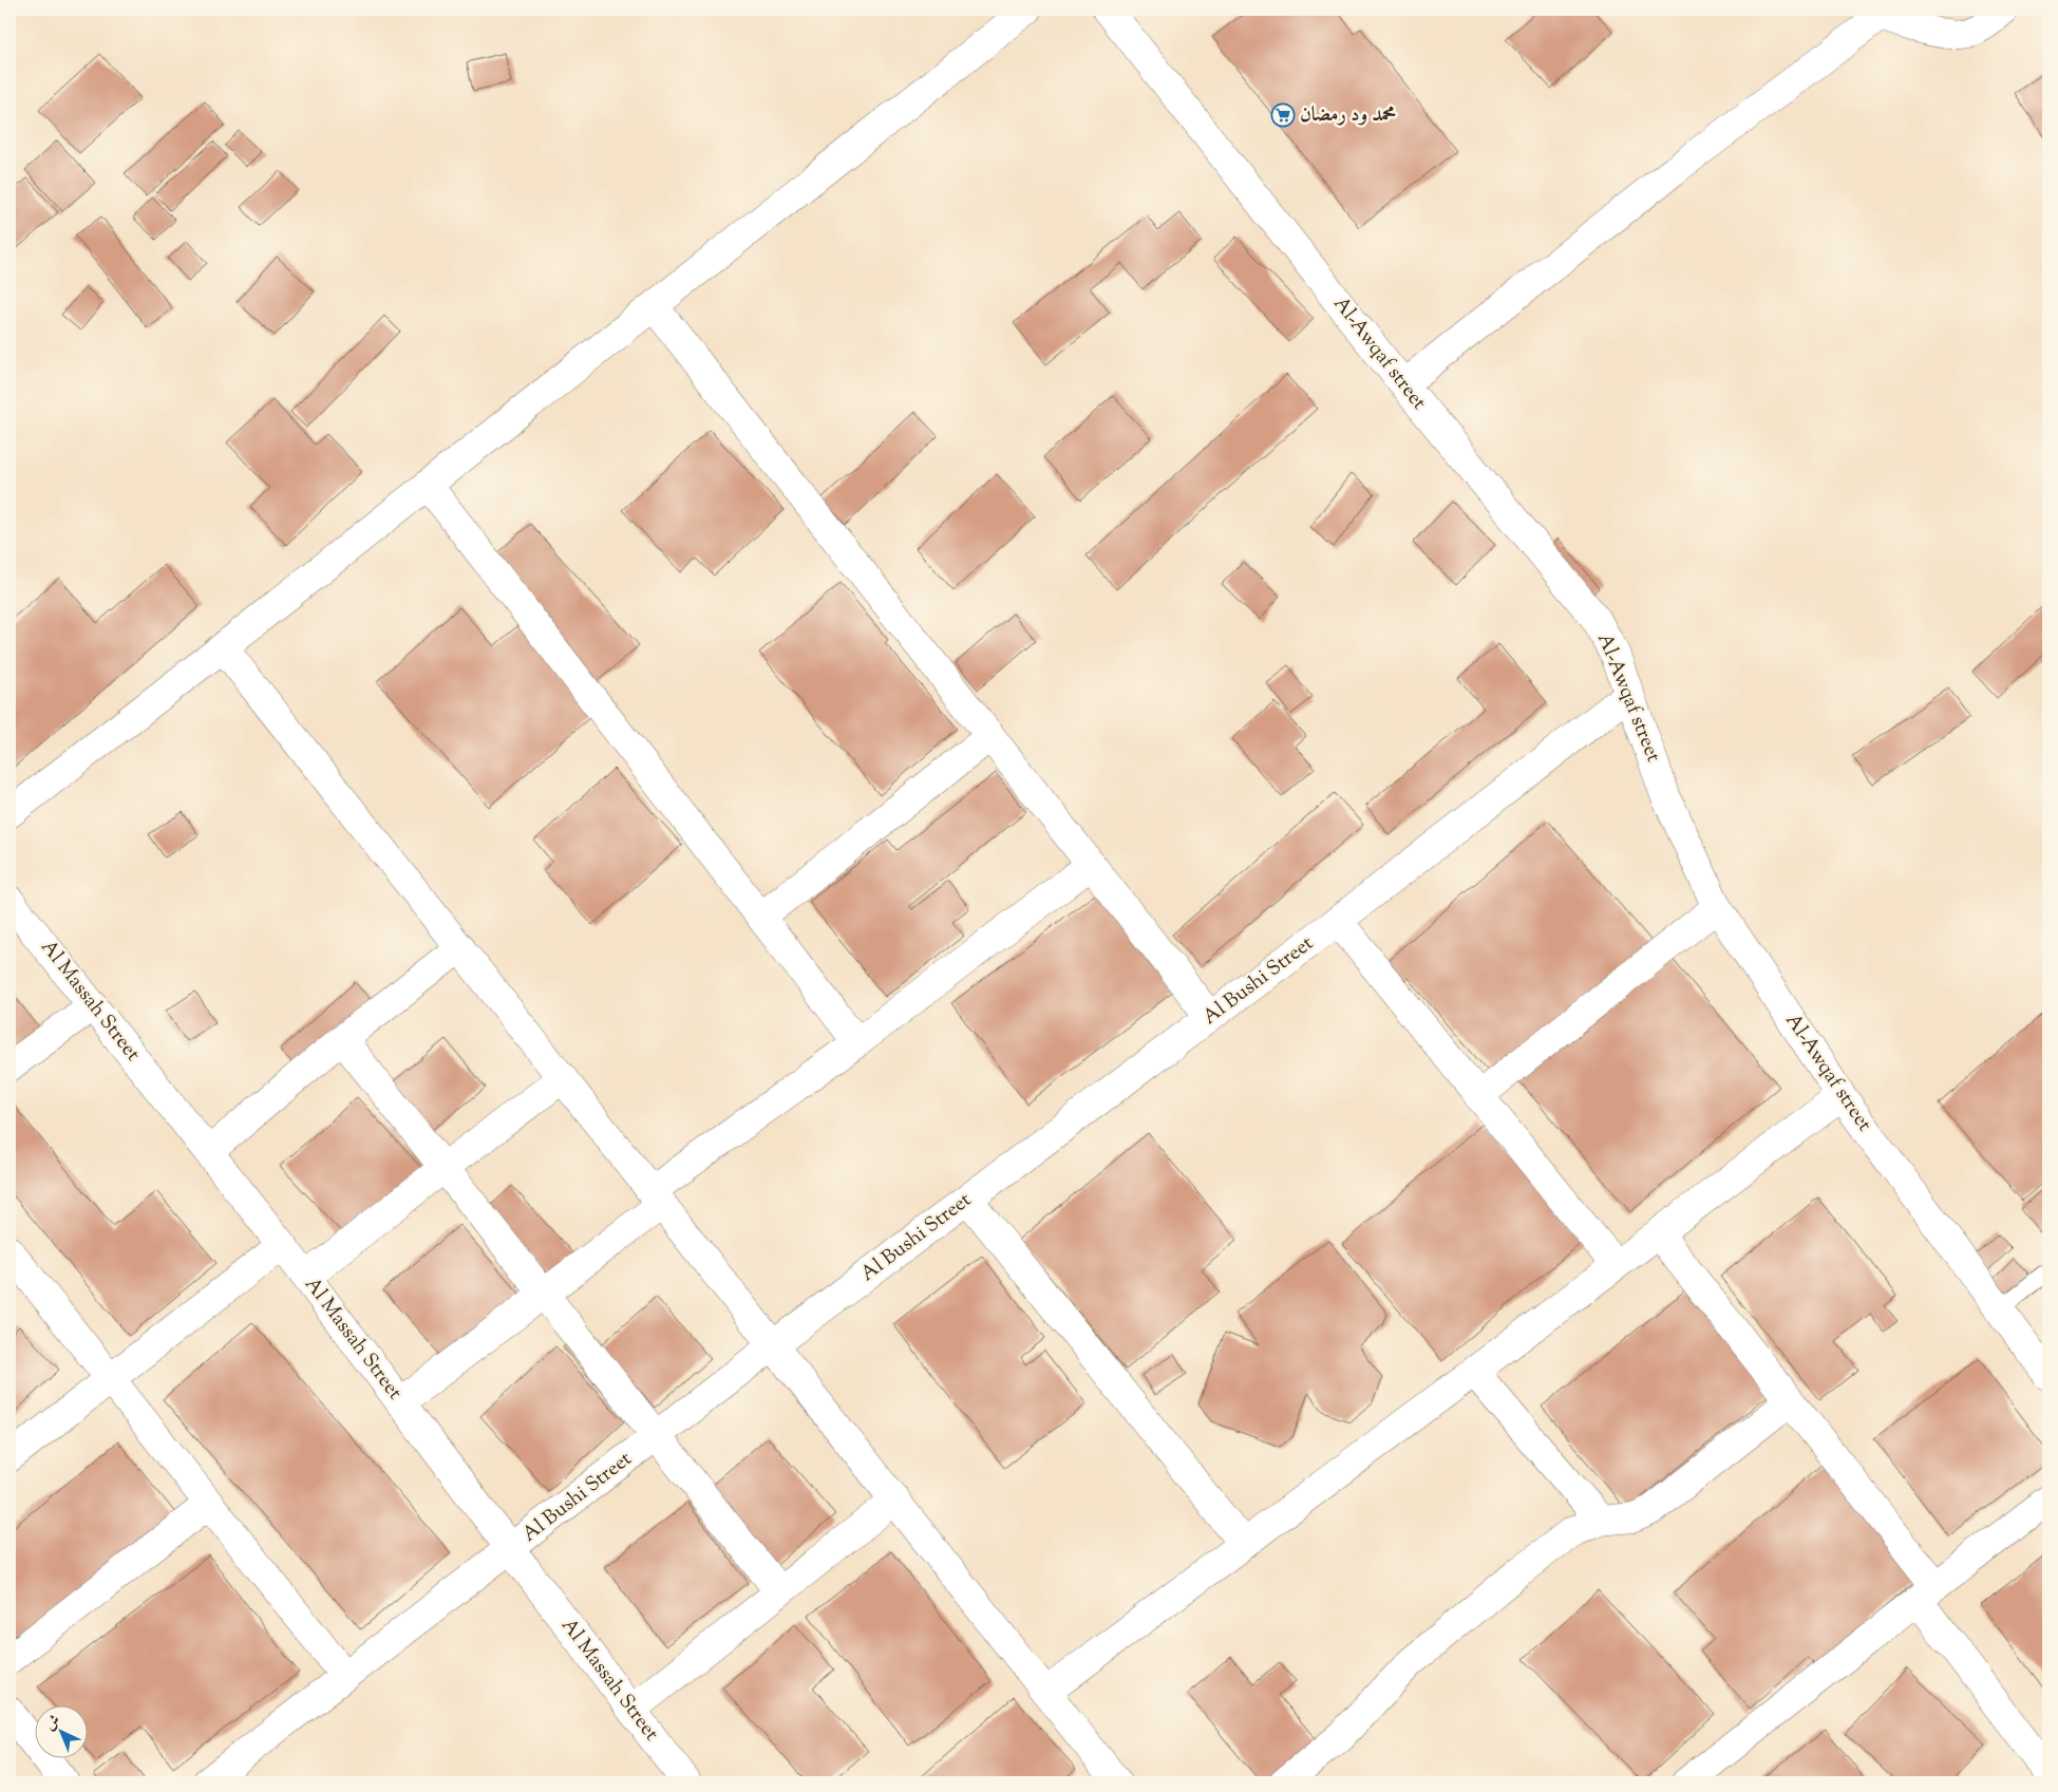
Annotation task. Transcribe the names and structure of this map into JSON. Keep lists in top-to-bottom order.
{
  "streets": {
    "street": ["Al-Awqaf street", "Al Bushi Street", "Al Massah Street"]
  },
  "crossings": [
    ["Al-Awqaf street", "Al Bushi Street"],
    ["Al Bushi Street", "Al Massah Street"]
  ],
  "places": {
    "supermarket": ["محمد ود رمضان"]
  },
  "north": "top left"
}
